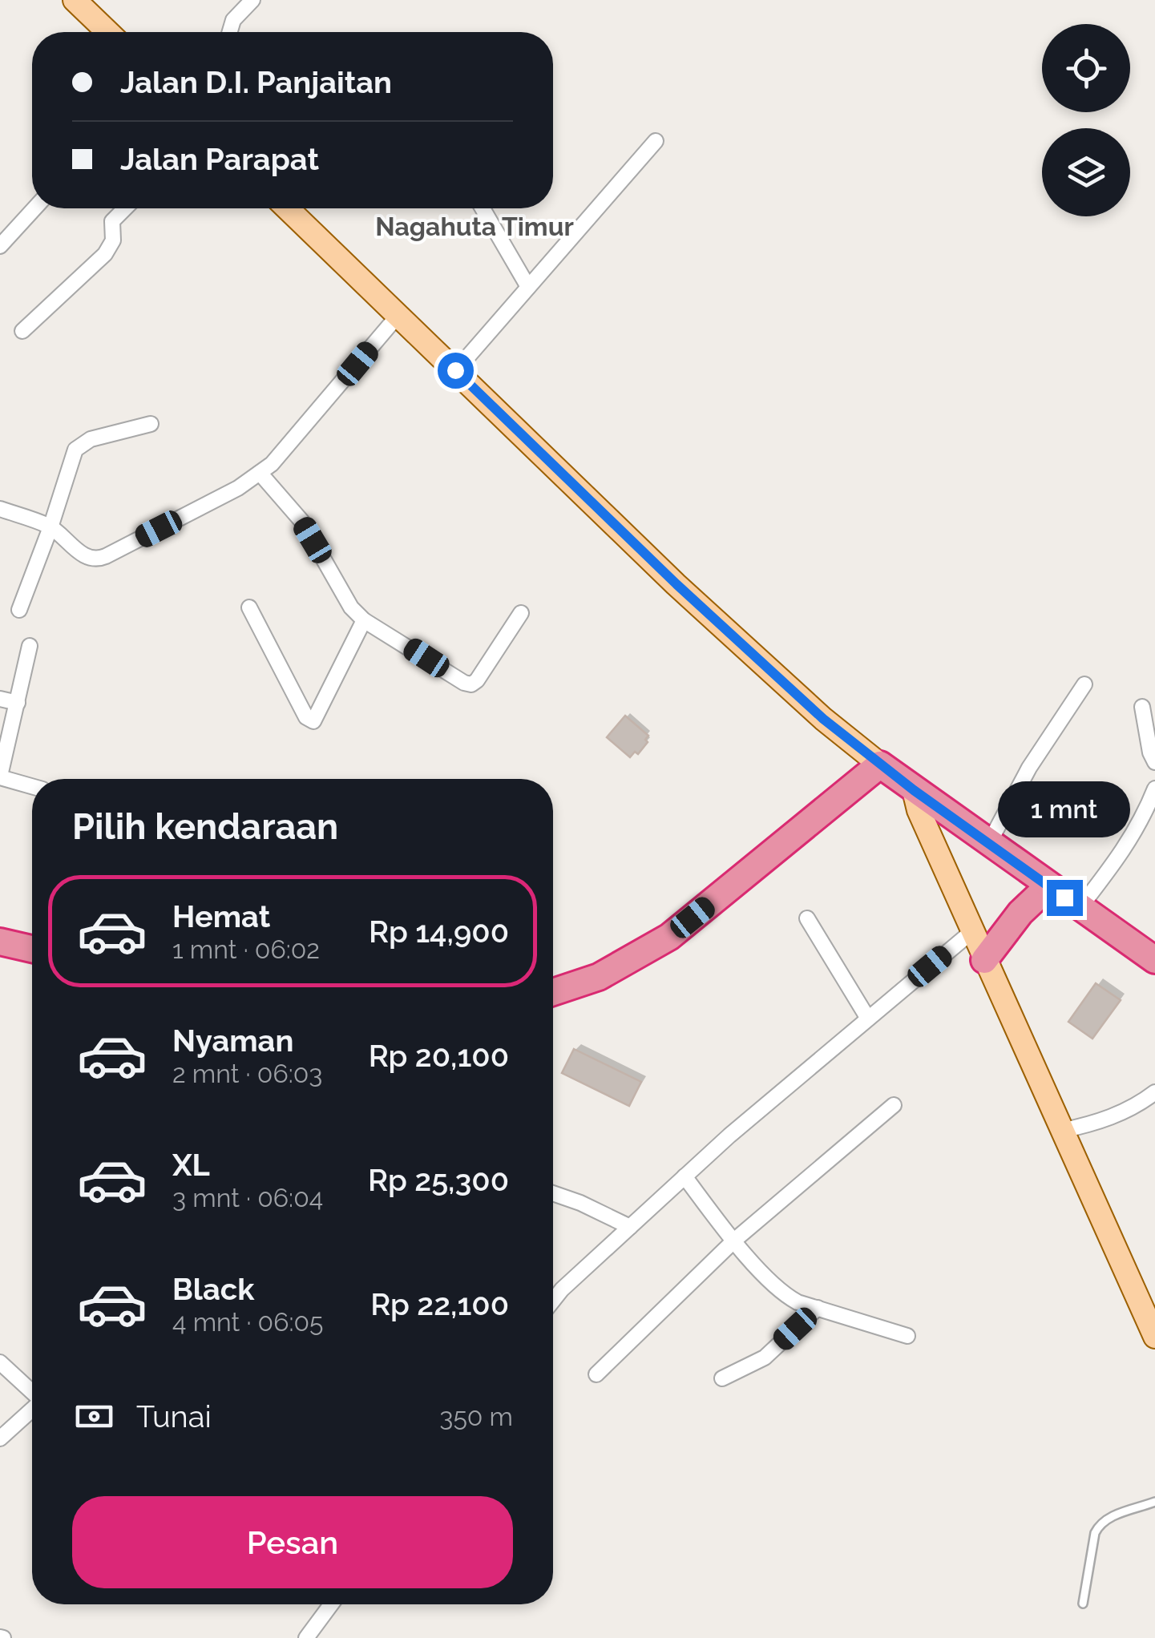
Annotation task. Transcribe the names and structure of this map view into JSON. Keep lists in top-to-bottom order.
{
  "districts": ["Nagahuta Timur"],
  "page": {
    "banner": ["Jalan D.I. Panjaitan", "Jalan Parapat"],
    "heading": "Pilih kendaraan",
    "bubble": "1 mnt",
    "list": [
      {
        "name": "Hemat",
        "note": "1 mnt · 06:02",
        "value": "Rp 14,900"
      },
      {
        "name": "Nyaman",
        "note": "2 mnt · 06:03",
        "value": "Rp 20,100"
      },
      {
        "name": "XL",
        "note": "3 mnt · 06:04",
        "value": "Rp 25,300"
      },
      {
        "name": "Black",
        "note": "4 mnt · 06:05",
        "value": "Rp 22,100"
      }
    ],
    "pay": ["Tunai", "350 m"],
    "buttons": "Pesan"
  }
}
